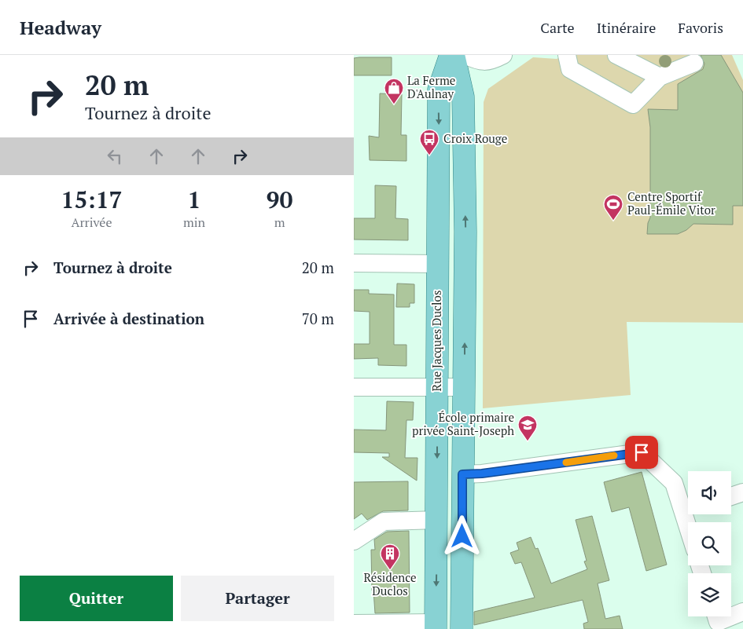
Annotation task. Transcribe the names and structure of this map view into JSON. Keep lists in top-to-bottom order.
{
  "streets": {
    "main road": ["Rue Jacques Duclos"]
  },
  "places": {
    "shop": ["La Ferme D'Aulnay"],
    "bus stop": ["Croix Rouge"],
    "sports": ["Centre Sportif Paul-Émile Vitor"],
    "school or university": ["École primaire privée Saint-Joseph"],
    "building": ["Résidence Duclos"]
  },
  "page": {
    "header": "Headway",
    "nav": ["Carte", "Itinéraire", "Favoris"],
    "turn": ["20 m", "Tournez à droite"],
    "eta": [
      "15:17",
      "Arrivée",
      "1",
      "min",
      "90",
      "m"
    ],
    "list": [
      {
        "name": "Tournez à droite",
        "value": "20 m"
      },
      {
        "name": "Arrivée à destination",
        "value": "70 m"
      }
    ],
    "buttons": ["Quitter", "Partager"]
  }
}
